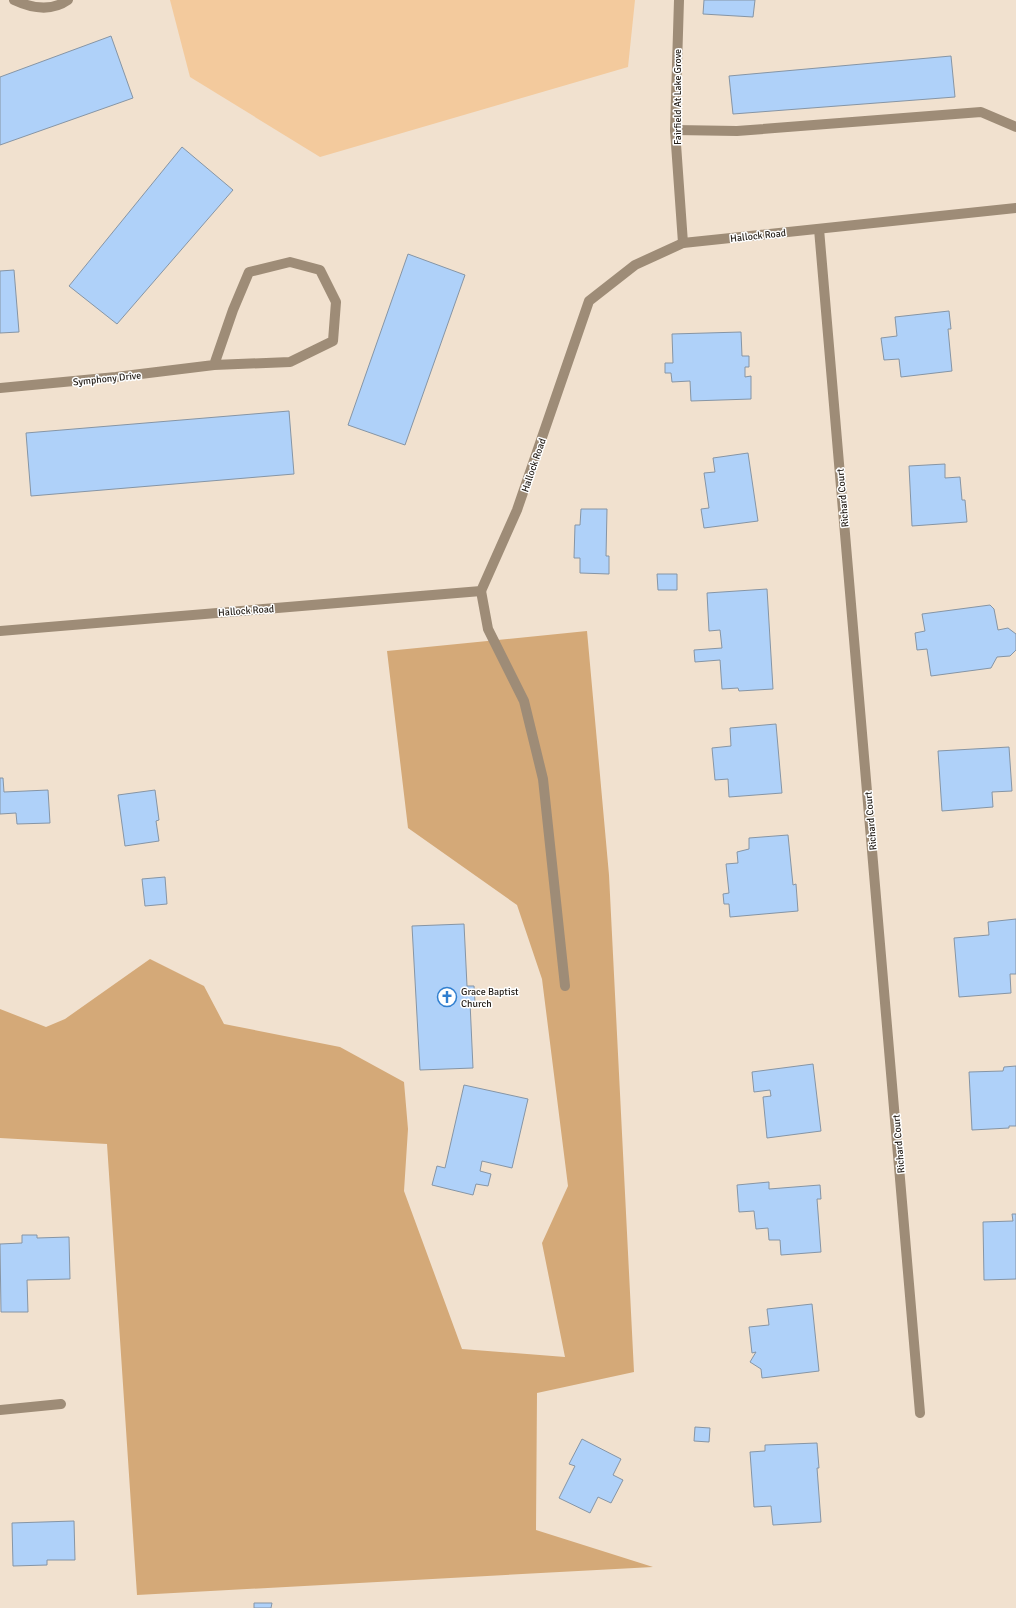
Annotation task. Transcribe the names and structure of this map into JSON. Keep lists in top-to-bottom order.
{
  "streets": {
    "street": [
      "Fairfield At Lake Grove",
      "Hallock Road",
      "Symphony Drive",
      "Richard Court"
    ]
  },
  "crossings": [
    ["Fairfield At Lake Grove", "Hallock Road"],
    ["Hallock Road", "Richard Court"]
  ],
  "places": {
    "church": ["Grace Baptist Church"]
  }
}
